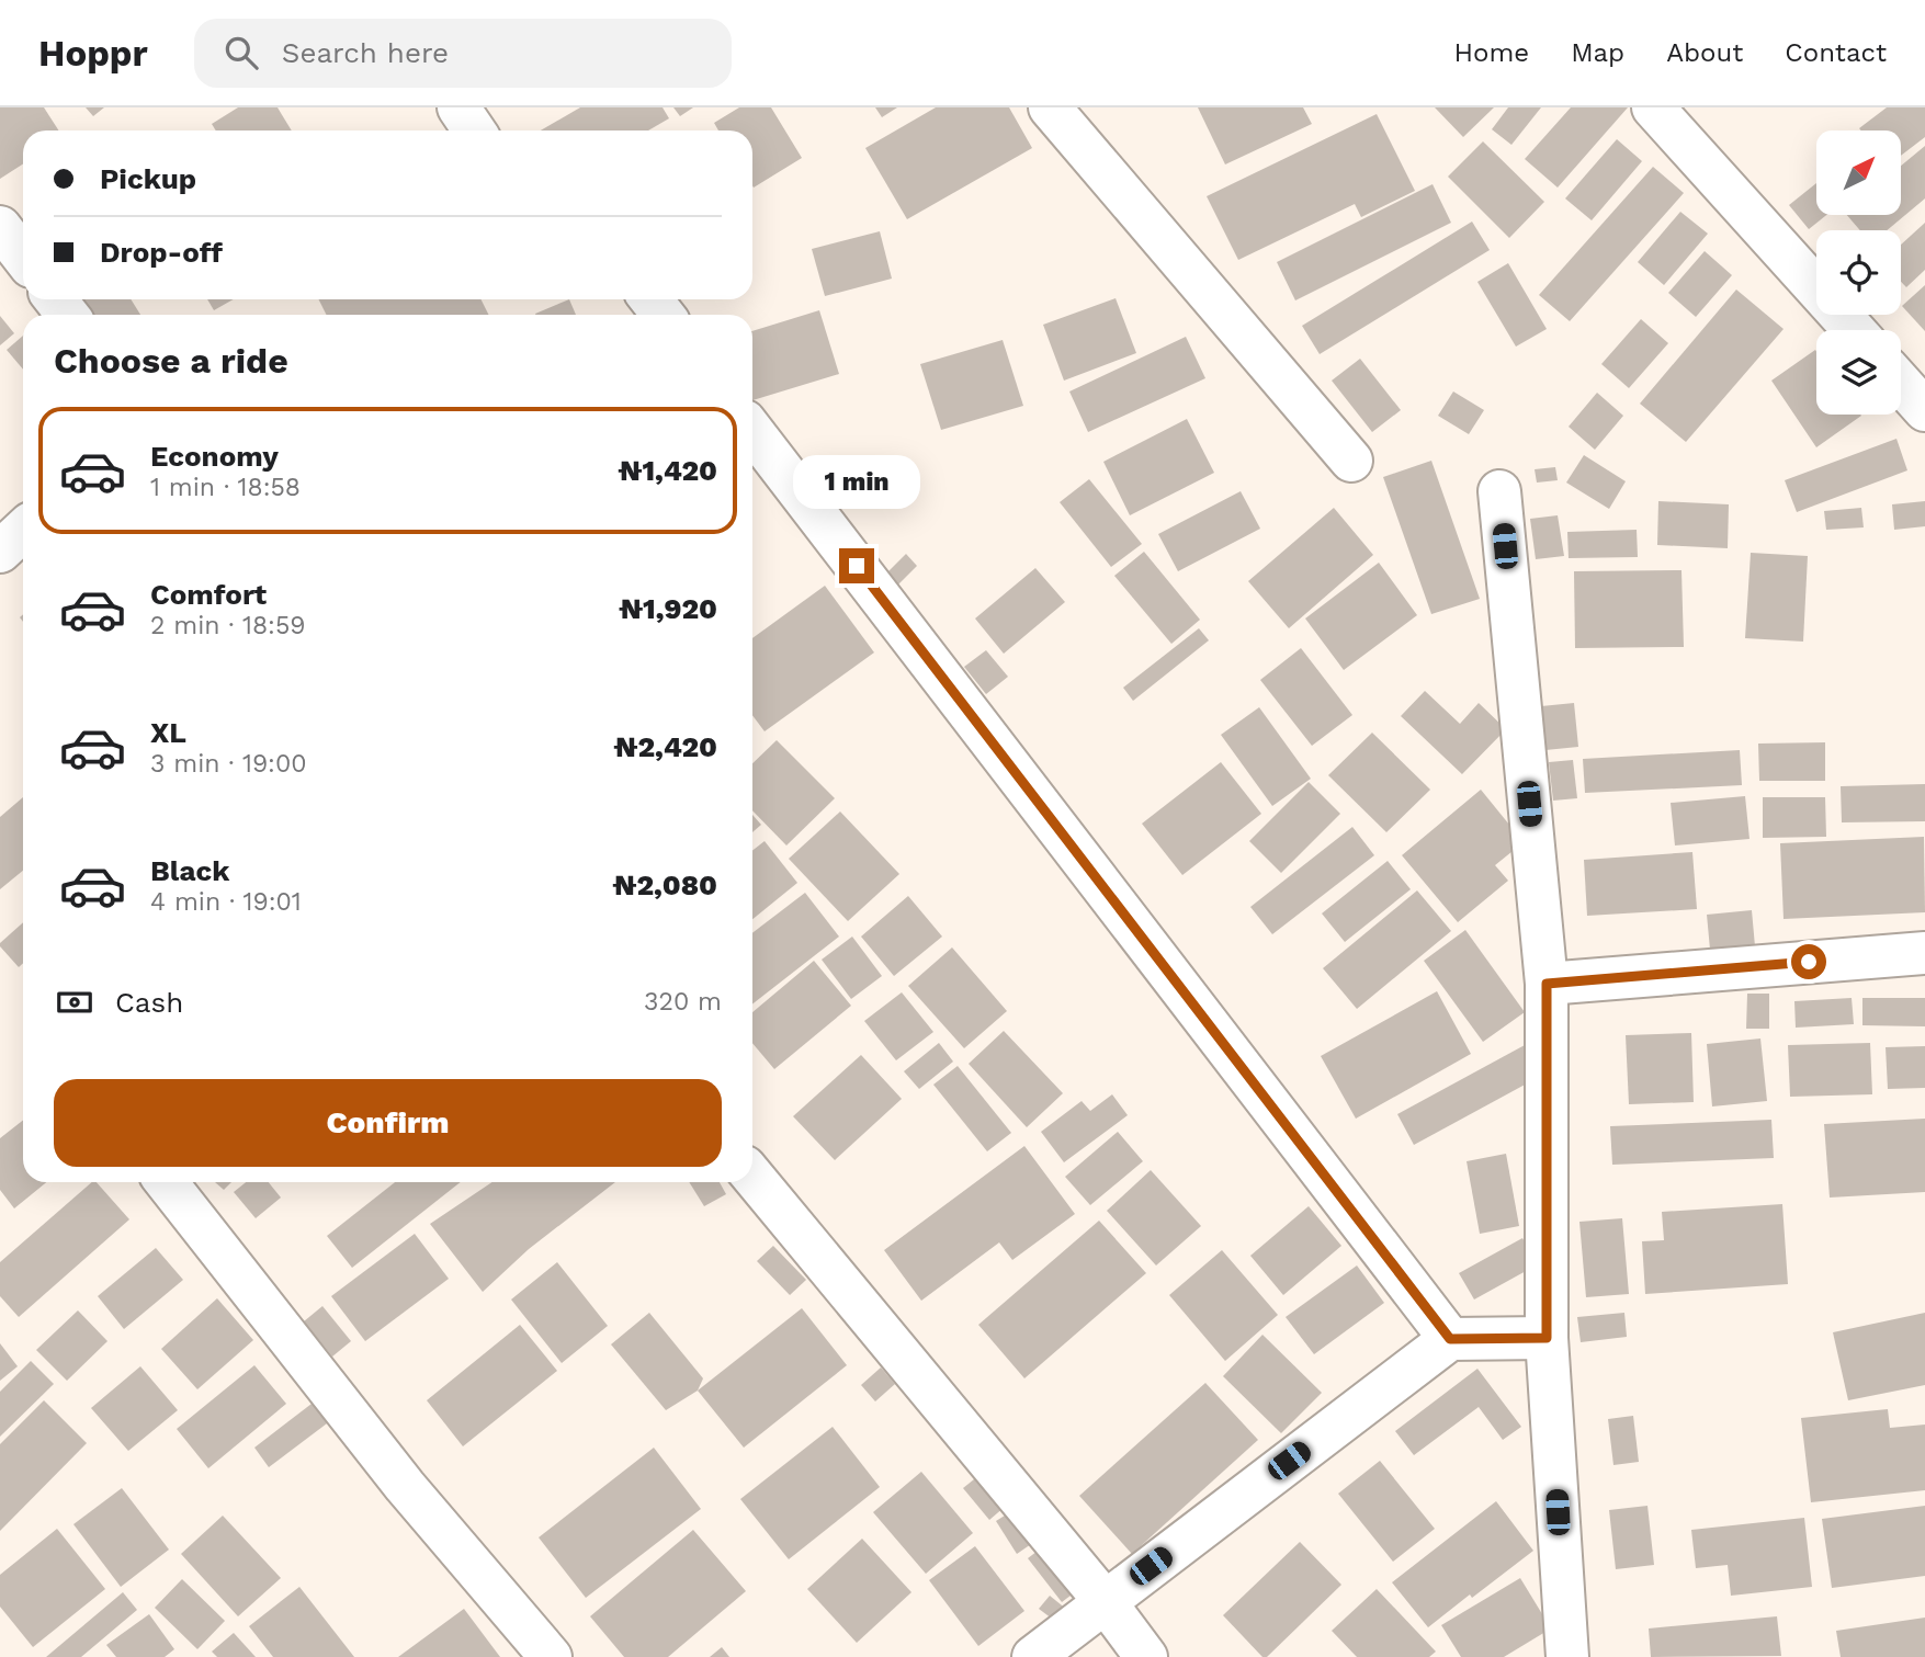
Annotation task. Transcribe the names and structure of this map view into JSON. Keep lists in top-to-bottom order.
{
  "north": "top right",
  "page": {
    "header": "Hoppr",
    "search": "Search here",
    "nav": [
      "Home",
      "Map",
      "About",
      "Contact"
    ],
    "banner": ["Pickup", "Drop-off"],
    "heading": "Choose a ride",
    "list": [
      {
        "name": "Economy",
        "note": "1 min · 18:58",
        "value": "₦1,420"
      },
      {
        "name": "Comfort",
        "note": "2 min · 18:59",
        "value": "₦1,920"
      },
      {
        "name": "XL",
        "note": "3 min · 19:00",
        "value": "₦2,420"
      },
      {
        "name": "Black",
        "note": "4 min · 19:01",
        "value": "₦2,080"
      }
    ],
    "bubble": "1 min",
    "pay": ["Cash", "320 m"],
    "buttons": "Confirm"
  }
}
